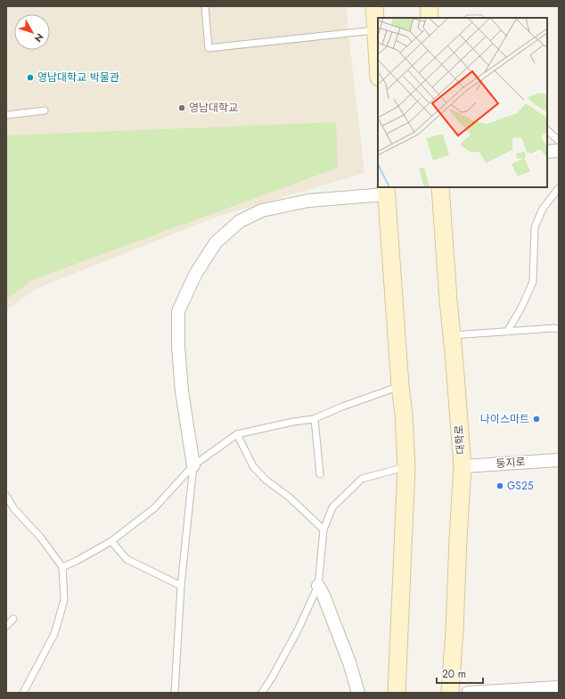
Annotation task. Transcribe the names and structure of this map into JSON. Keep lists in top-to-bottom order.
{
  "streets": {
    "main road": ["대학로"],
    "street": ["둥지로"]
  },
  "crossings": [
    ["대학로", "둥지로"]
  ],
  "places": [
    "영남대학교 박물관",
    "영남대학교",
    "나이스마트",
    "GS25"
  ],
  "scale_bar": "20 m",
  "north": "bottom right"
}
